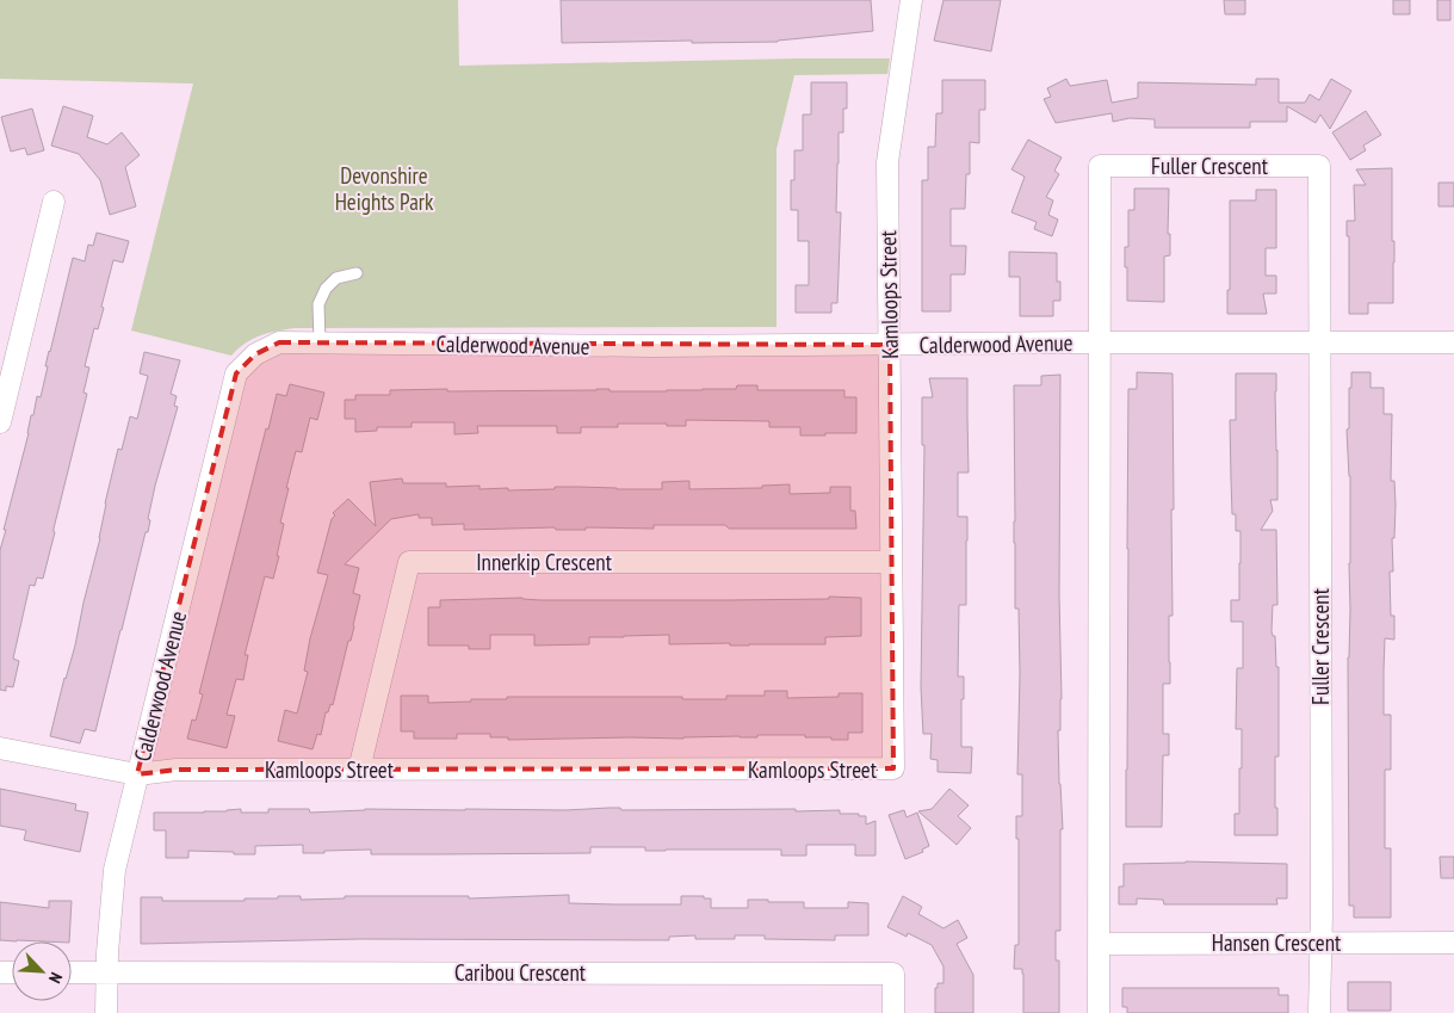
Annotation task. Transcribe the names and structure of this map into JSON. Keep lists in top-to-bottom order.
{
  "streets": {
    "street": [
      "Fuller Crescent",
      "Kamloops Street",
      "Calderwood Avenue",
      "Innerkip Crescent",
      "Hansen Crescent",
      "Caribou Crescent"
    ]
  },
  "crossings": [
    ["Fuller Crescent", "Calderwood Avenue"],
    ["Fuller Crescent", "Hansen Crescent"],
    ["Kamloops Street", "Calderwood Avenue"],
    ["Kamloops Street", "Innerkip Crescent"],
    ["Calderwood Avenue", "Caribou Crescent"]
  ],
  "parks": ["Devonshire Heights Park"],
  "north": "bottom right"
}
